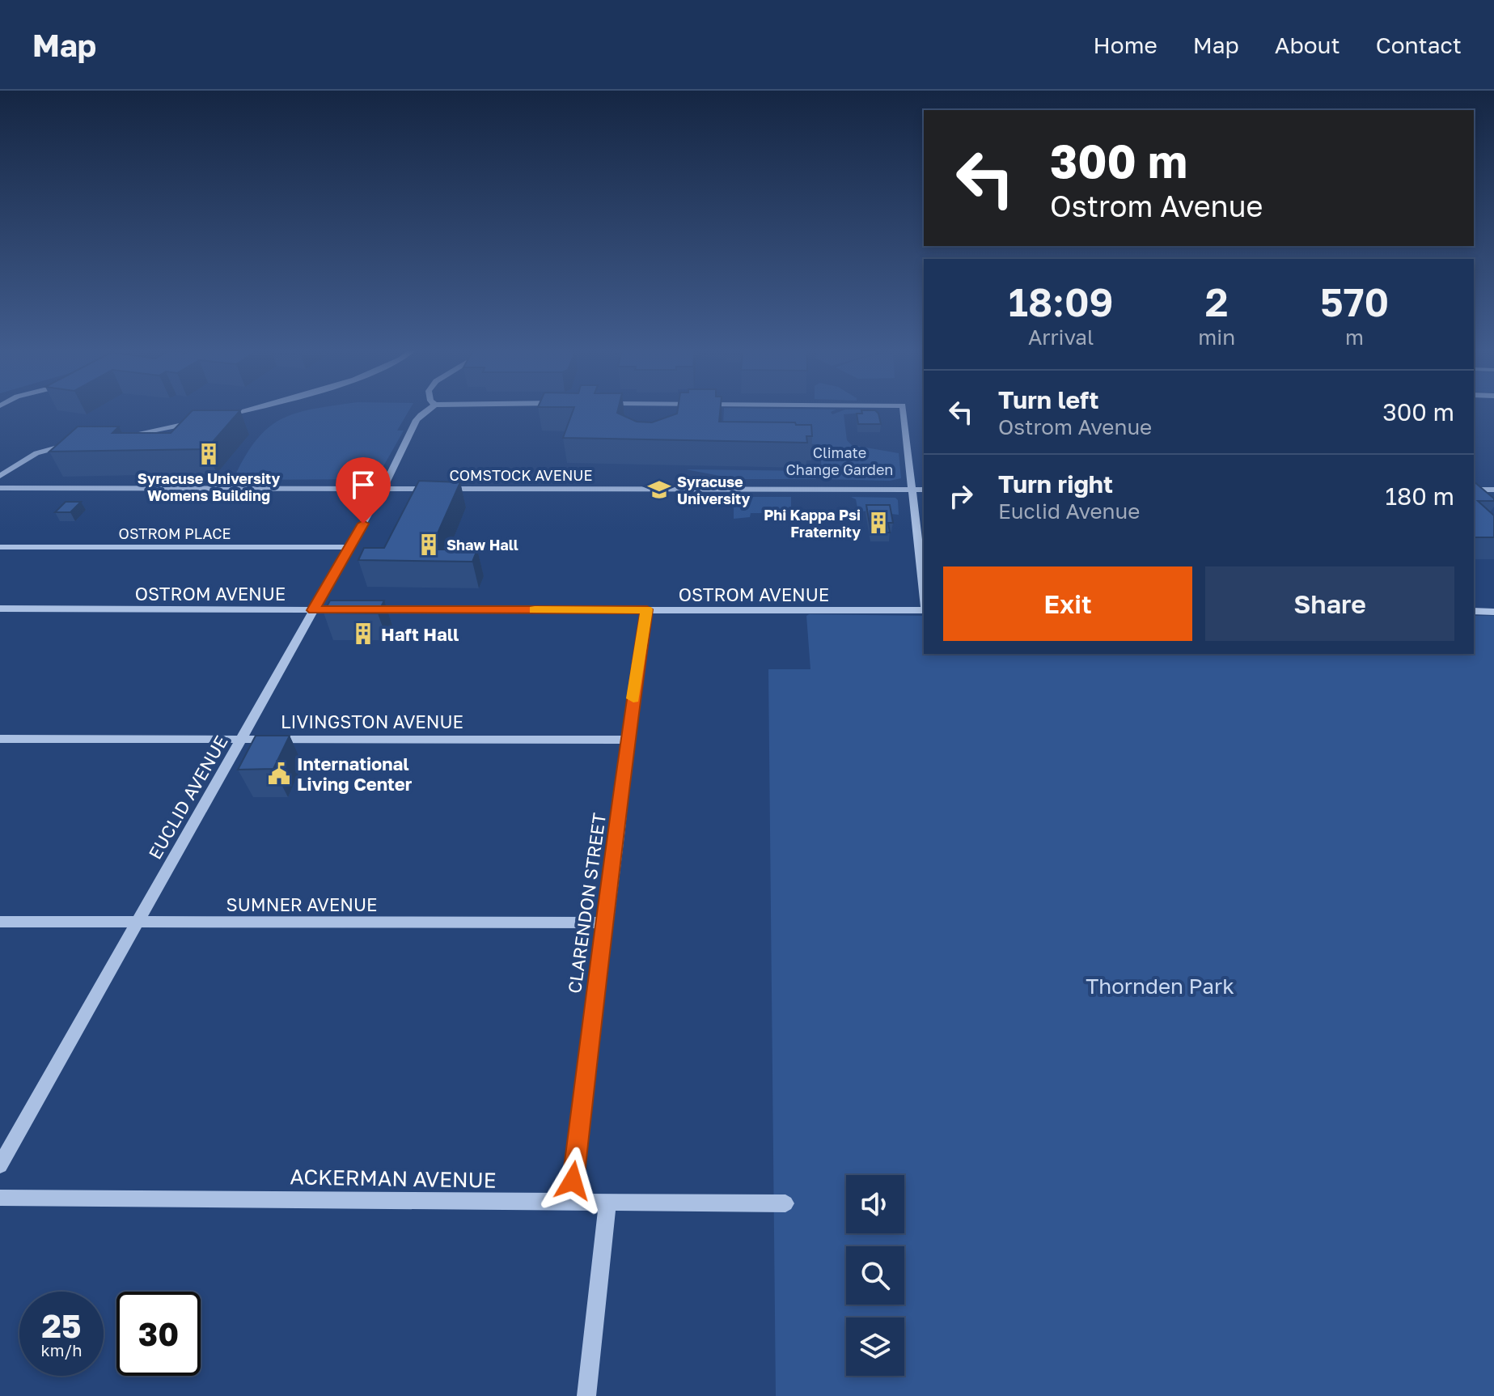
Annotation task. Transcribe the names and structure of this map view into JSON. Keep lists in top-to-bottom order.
{
  "streets": {
    "street": [
      "COMSTOCK AVENUE",
      "OSTROM PLACE",
      "OSTROM AVENUE",
      "LIVINGSTON AVENUE",
      "EUCLID AVENUE",
      "CLARENDON STREET",
      "SUMNER AVENUE",
      "ACKERMAN AVENUE"
    ]
  },
  "crossings": [
    ["COMSTOCK AVENUE", "EUCLID AVENUE"],
    ["OSTROM PLACE", "EUCLID AVENUE"],
    ["OSTROM AVENUE", "EUCLID AVENUE"],
    ["OSTROM AVENUE", "CLARENDON STREET"],
    ["LIVINGSTON AVENUE", "EUCLID AVENUE"],
    ["LIVINGSTON AVENUE", "CLARENDON STREET"],
    ["EUCLID AVENUE", "SUMNER AVENUE"],
    ["CLARENDON STREET", "SUMNER AVENUE"],
    ["CLARENDON STREET", "ACKERMAN AVENUE"]
  ],
  "parks": ["Climate Change Garden", "Thornden Park"],
  "places": {
    "building": [
      "Syracuse University Womens Building",
      "Phi Kappa Psi Fraternity",
      "Shaw Hall",
      "Haft Hall"
    ],
    "school or university": ["Syracuse University"],
    "public building": ["International Living Center"]
  },
  "page": {
    "header": "Map",
    "nav": [
      "Home",
      "Map",
      "About",
      "Contact"
    ],
    "turn": ["300 m", "Ostrom Avenue"],
    "eta": [
      "18:09",
      "Arrival",
      "2",
      "min",
      "570",
      "m"
    ],
    "list": [
      {
        "name": "Turn left",
        "note": "Ostrom Avenue",
        "value": "300 m"
      },
      {
        "name": "Turn right",
        "note": "Euclid Avenue",
        "value": "180 m"
      }
    ],
    "buttons": ["Exit", "Share"],
    "speed": "25 km/h",
    "limit": "30"
  }
}
